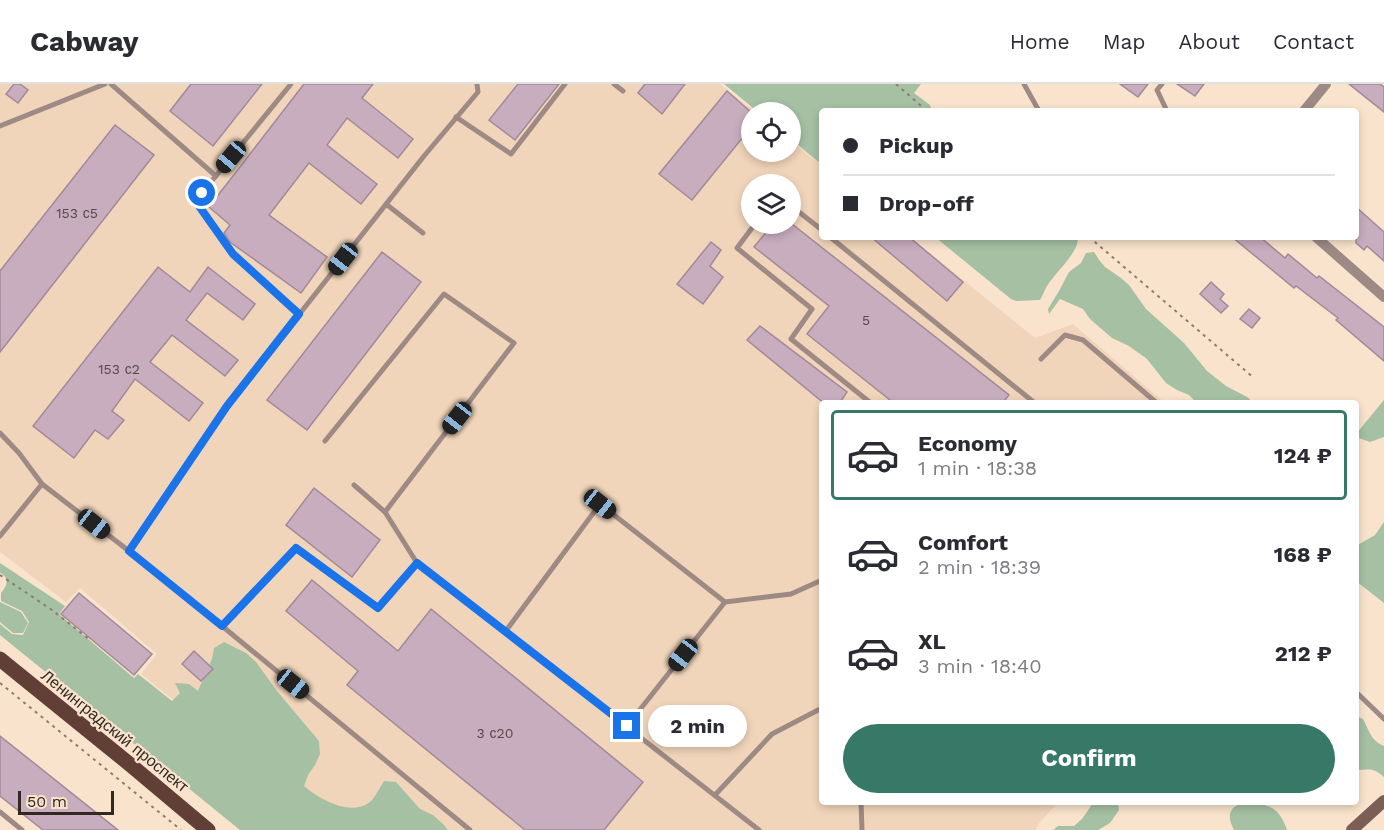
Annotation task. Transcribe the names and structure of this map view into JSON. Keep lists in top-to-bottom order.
{
  "streets": {
    "main road": ["Ленинградский проспект"]
  },
  "house_numbers": [
    "153 с5",
    "5",
    "153 с2",
    "3 с20"
  ],
  "scale_bar": "50 m",
  "page": {
    "header": "Cabway",
    "nav": [
      "Home",
      "Map",
      "About",
      "Contact"
    ],
    "banner": ["Pickup", "Drop-off"],
    "list": [
      {
        "name": "Economy",
        "note": "1 min · 18:38",
        "value": "124 ₽"
      },
      {
        "name": "Comfort",
        "note": "2 min · 18:39",
        "value": "168 ₽"
      },
      {
        "name": "XL",
        "note": "3 min · 18:40",
        "value": "212 ₽"
      }
    ],
    "bubble": "2 min",
    "buttons": "Confirm",
    "scale": "50 m"
  }
}
